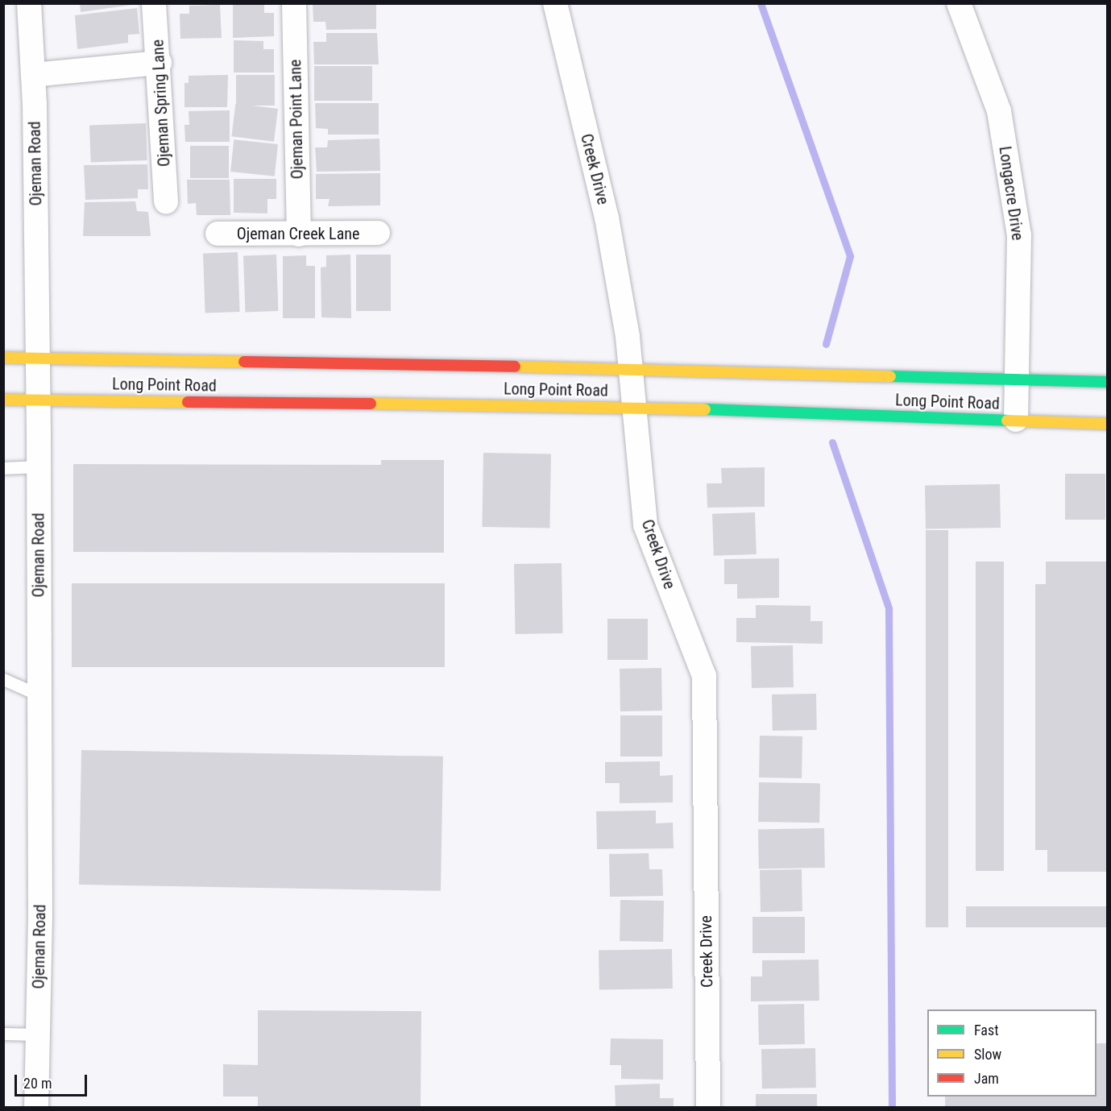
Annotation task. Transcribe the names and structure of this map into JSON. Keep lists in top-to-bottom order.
{
  "streets": {
    "main road": ["Long Point Road"],
    "street": [
      "Ojeman Spring Lane",
      "Ojeman Point Lane",
      "Ojeman Road",
      "Creek Drive",
      "Longacre Drive",
      "Ojeman Creek Lane"
    ]
  },
  "crossings": [
    ["Ojeman Point Lane", "Ojeman Creek Lane"],
    ["Ojeman Road", "Long Point Road"],
    ["Creek Drive", "Long Point Road"],
    ["Longacre Drive", "Long Point Road"]
  ],
  "legend": ["Fast", "Slow", "Jam"],
  "scale_bar": "20 m"
}
